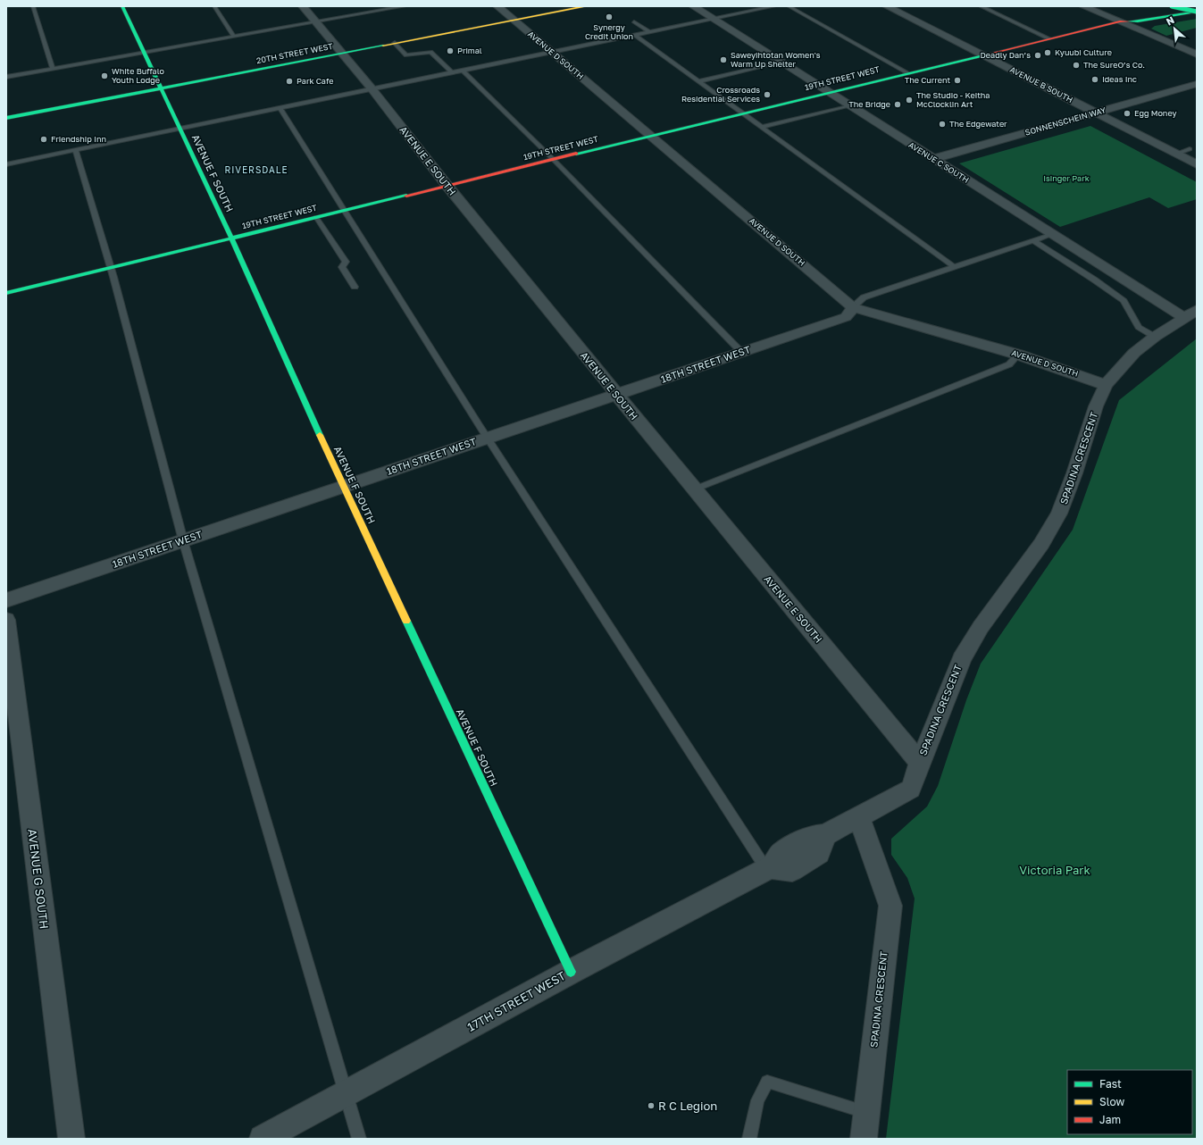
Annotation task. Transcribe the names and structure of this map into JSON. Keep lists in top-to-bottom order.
{
  "streets": {
    "main road": ["20TH STREET WEST", "19TH STREET WEST", "AVENUE F SOUTH"],
    "street": [
      "AVENUE D SOUTH",
      "AVENUE B SOUTH",
      "SONNENSCHEIN WAY",
      "AVENUE E SOUTH",
      "AVENUE C SOUTH",
      "18TH STREET WEST",
      "SPADINA CRESCENT",
      "AVENUE G SOUTH",
      "17TH STREET WEST"
    ]
  },
  "crossings": [
    ["20TH STREET WEST", "AVENUE D SOUTH"],
    ["20TH STREET WEST", "AVENUE E SOUTH"],
    ["20TH STREET WEST", "AVENUE F SOUTH"],
    ["AVENUE D SOUTH", "19TH STREET WEST"],
    ["AVENUE D SOUTH", "18TH STREET WEST"],
    ["AVENUE D SOUTH", "SPADINA CRESCENT"],
    ["19TH STREET WEST", "AVENUE B SOUTH"],
    ["19TH STREET WEST", "AVENUE E SOUTH"],
    ["19TH STREET WEST", "AVENUE C SOUTH"],
    ["19TH STREET WEST", "AVENUE F SOUTH"],
    ["AVENUE B SOUTH", "SONNENSCHEIN WAY"],
    ["SONNENSCHEIN WAY", "AVENUE C SOUTH"],
    ["AVENUE E SOUTH", "18TH STREET WEST"],
    ["AVENUE E SOUTH", "SPADINA CRESCENT"],
    ["AVENUE C SOUTH", "SPADINA CRESCENT"],
    ["AVENUE F SOUTH", "18TH STREET WEST"],
    ["AVENUE F SOUTH", "17TH STREET WEST"]
  ],
  "districts": ["RIVERSDALE"],
  "parks": ["Isinger Park", "Victoria Park"],
  "places": [
    "Synergy Credit Union",
    "Primal",
    "Kyuubi Culture",
    "Deadly Dan’s",
    "Saweyihtotan Women's Warm Up Shelter",
    "The SureO’s Co.",
    "White Buffalo Youth Lodge",
    "Ideas Inc",
    "The Current",
    "Park Cafe",
    "Crossroads Residential Services",
    "The Studio - Keitha McClocklin Art",
    "The Bridge",
    "Egg Money",
    "The Edgewater",
    "Friendship Inn",
    "R C Legion"
  ],
  "legend": ["Fast", "Slow", "Jam"],
  "north": "top left"
}
